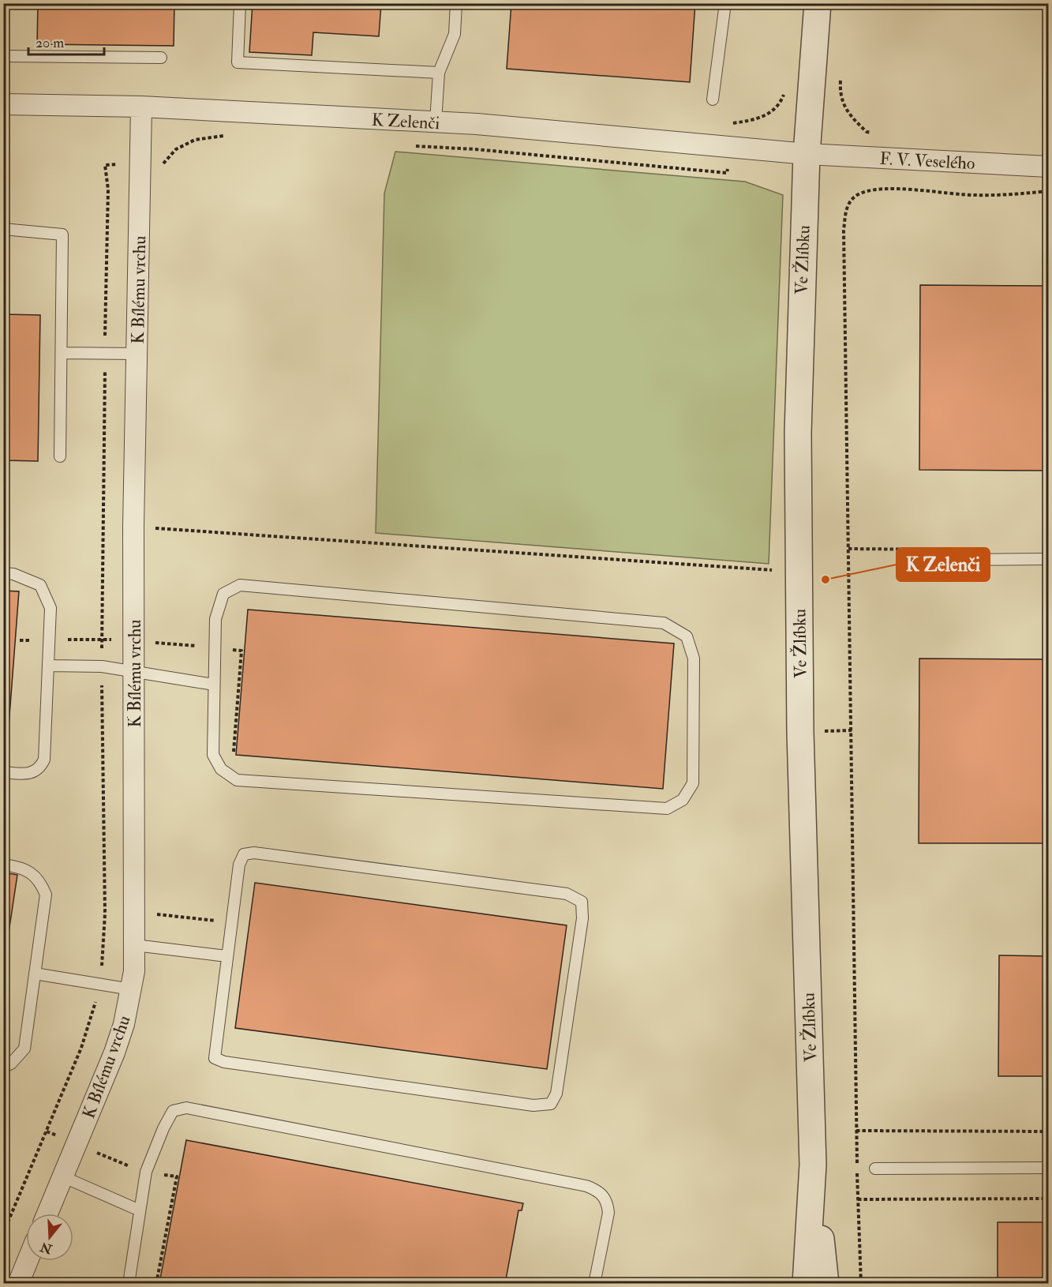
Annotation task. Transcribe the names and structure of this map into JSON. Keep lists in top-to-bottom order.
{
  "streets": {
    "street": [
      "K Zelenči",
      "F. V. Veselého",
      "Ve Žlíbku",
      "K Bílému vrchu"
    ]
  },
  "crossings": [
    ["K Zelenči", "F. V. Veselého"],
    ["K Zelenči", "Ve Žlíbku"],
    ["K Zelenči", "K Bílému vrchu"],
    ["F. V. Veselého", "Ve Žlíbku"]
  ],
  "places": ["K Zelenči"],
  "scale_bar": "20 m",
  "north": "bottom"
}
